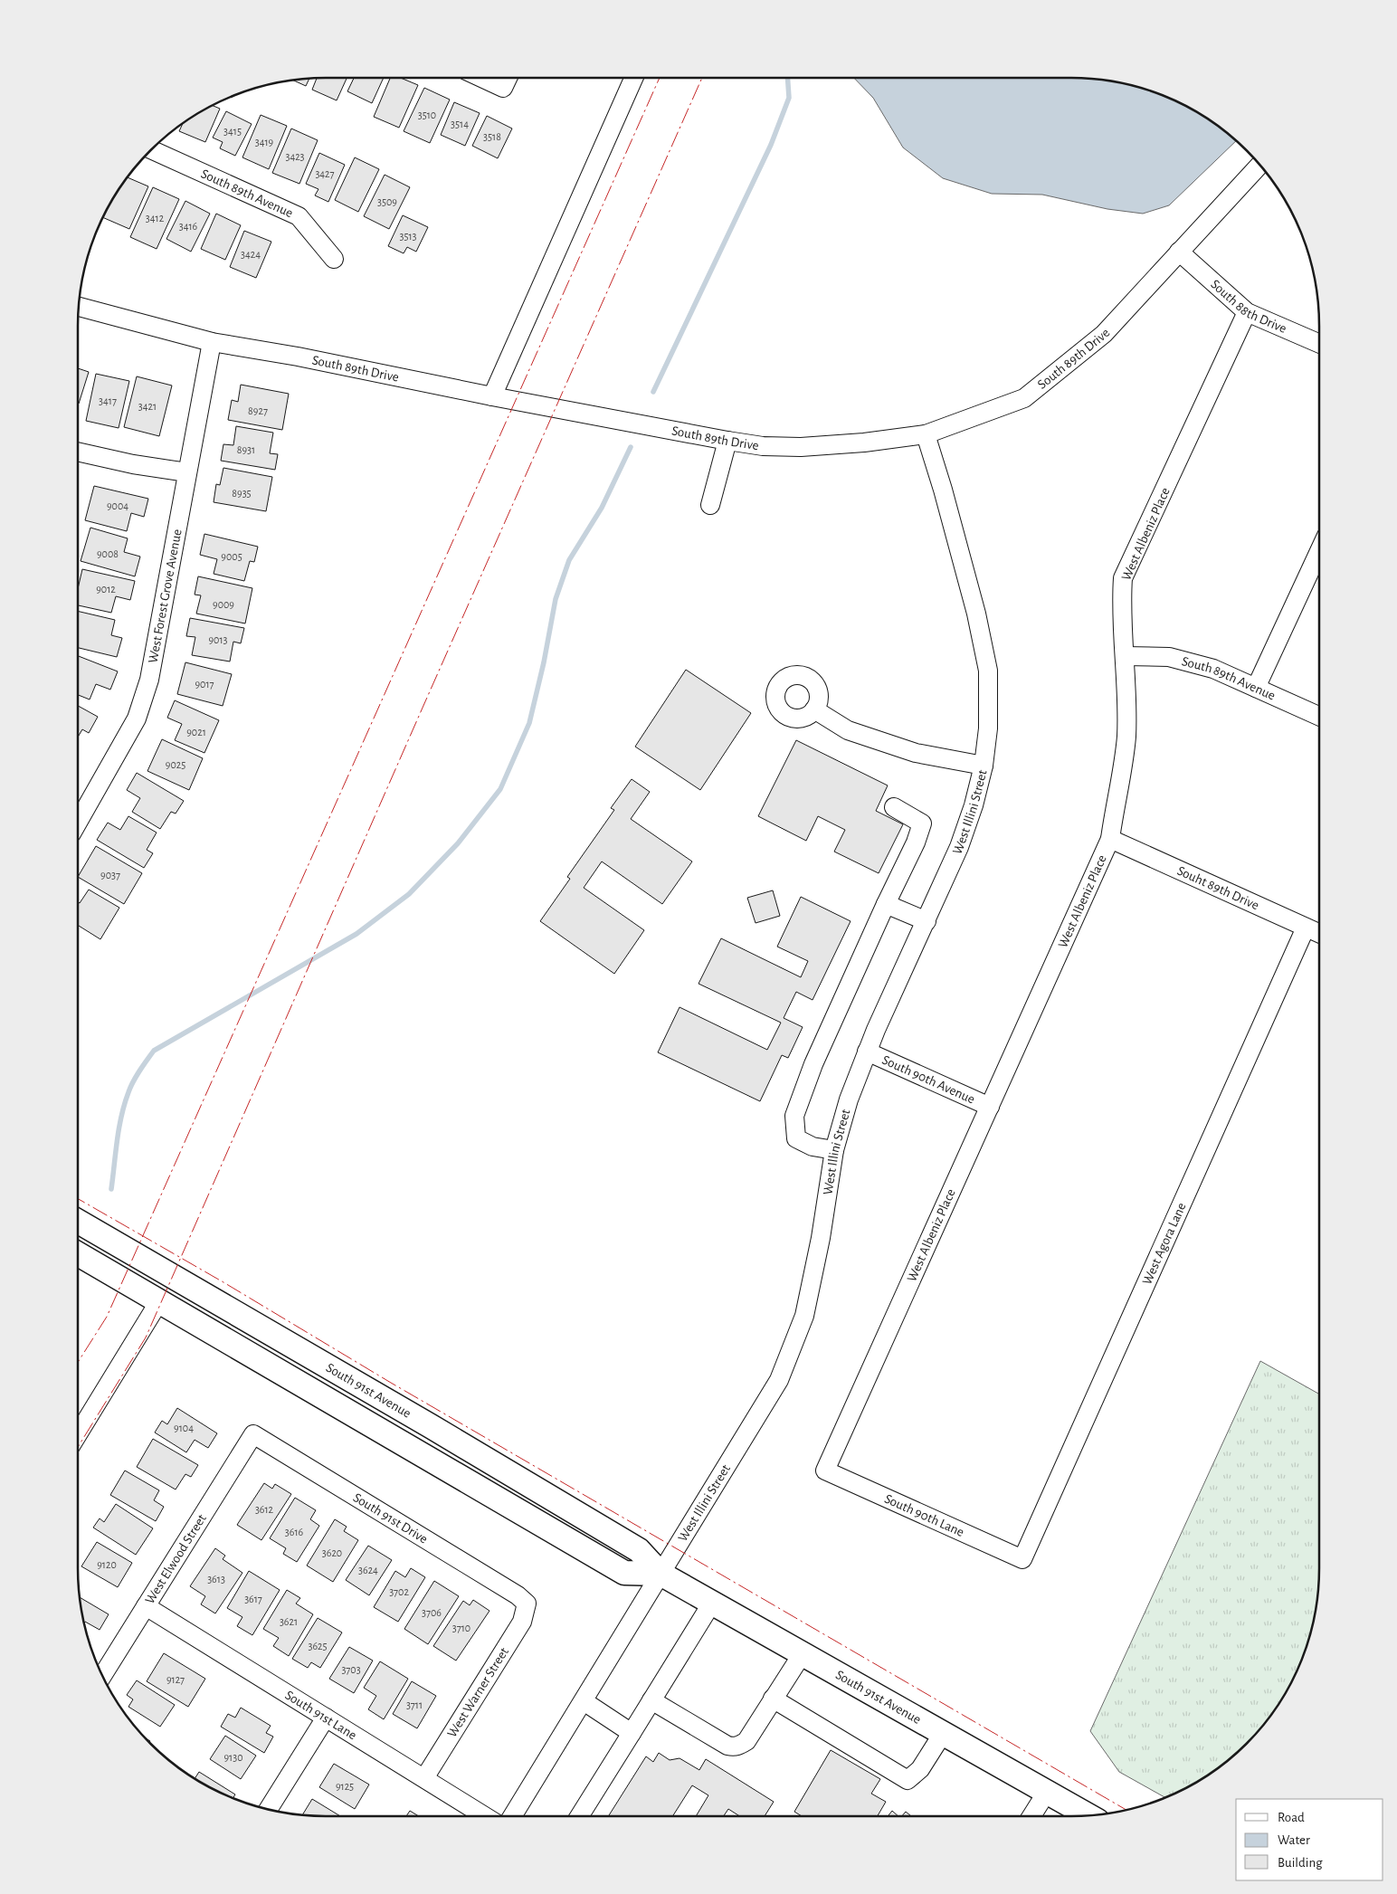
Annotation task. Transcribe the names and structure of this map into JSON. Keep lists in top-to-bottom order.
{
  "streets": {
    "main road": ["South 91st Avenue"],
    "street": [
      "South 89th Avenue",
      "South 88th Drive",
      "South 89th Drive",
      "West Albeniz Place",
      "West Forest Grove Avenue",
      "West Illini Street",
      "Souht 89th Drive",
      "South 90th Avenue",
      "West Agora Lane",
      "South 90th Lane",
      "South 91st Drive",
      "West Elwood Street",
      "West Warner Street",
      "South 91st Lane"
    ]
  },
  "crossings": [
    ["South 89th Avenue", "West Albeniz Place"],
    ["South 88th Drive", "South 89th Drive"],
    ["South 88th Drive", "West Albeniz Place"],
    ["South 89th Drive", "West Forest Grove Avenue"],
    ["South 89th Drive", "West Illini Street"],
    ["West Albeniz Place", "Souht 89th Drive"],
    ["West Albeniz Place", "South 90th Avenue"],
    ["West Albeniz Place", "South 90th Lane"],
    ["West Illini Street", "South 90th Avenue"],
    ["West Illini Street", "South 91st Avenue"],
    ["Souht 89th Drive", "West Agora Lane"],
    ["West Agora Lane", "South 90th Lane"],
    ["South 91st Drive", "West Elwood Street"],
    ["South 91st Drive", "West Warner Street"],
    ["West Elwood Street", "South 91st Lane"],
    ["West Warner Street", "South 91st Lane"]
  ],
  "house_numbers": [
    "3510",
    "3514",
    "3415",
    "3518",
    "3419",
    "3423",
    "3427",
    "3509",
    "3412",
    "3416",
    "3513",
    "3424",
    "3417",
    "3421",
    "8927",
    "8931",
    "8935",
    "9004",
    "9008",
    "9005",
    "9012",
    "9009",
    "9013",
    "9017",
    "9021",
    "9025",
    "9037",
    "9104",
    "3612",
    "3616",
    "3620",
    "9120",
    "3624",
    "3613",
    "3702",
    "3617",
    "3706",
    "3621",
    "3710",
    "3625",
    "3703",
    "9127",
    "3711",
    "9130",
    "9125"
  ],
  "legend": ["Road", "Water", "Building"]
}
